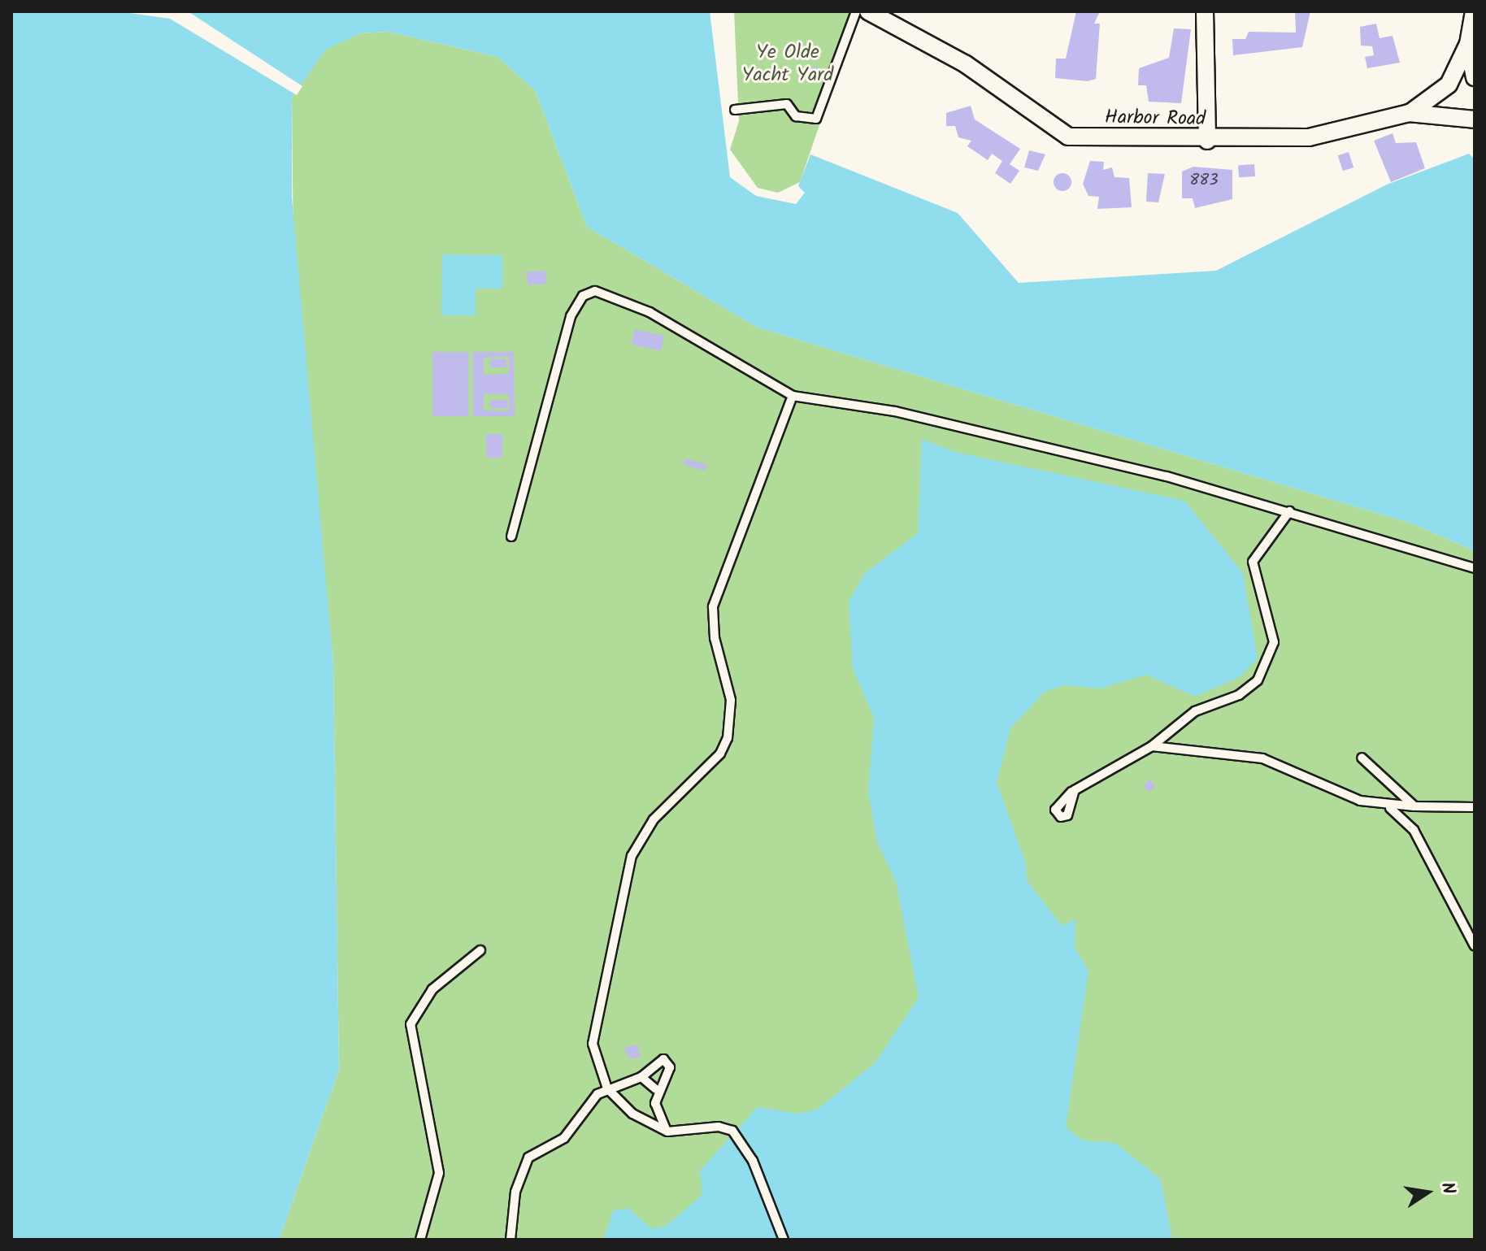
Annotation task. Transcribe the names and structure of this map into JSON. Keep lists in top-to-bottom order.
{
  "streets": {
    "street": ["Harbor Road"]
  },
  "parks": ["Ye Olde Yacht Yard"],
  "house_numbers": ["883"],
  "north": "right"
}
